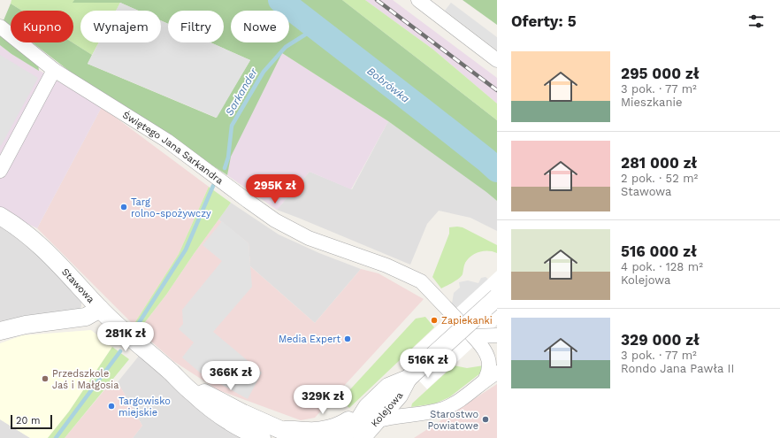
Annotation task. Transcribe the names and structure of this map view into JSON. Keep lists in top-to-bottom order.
{
  "streets": {
    "street": ["Świętego Jana Sarkandra", "Stawowa", "Kolejowa"]
  },
  "water": ["Bobrówka", "Sarkander"],
  "places": [
    "Targ rolno-spożywczy",
    "Zapiekanki",
    "Media Expert",
    "Przedszkole Jaś i Małgosia",
    "Targowisko miejskie",
    "Starostwo Powiatowe"
  ],
  "scale_bar": "20 m",
  "page": {
    "heading": "Oferty: 5",
    "chip": [
      "Kupno",
      "Wynajem",
      "Filtry",
      "Nowe"
    ],
    "list": [
      {
        "name": "295 000 zł",
        "note": "3 pok. · 77 m² · Mieszkanie"
      },
      {
        "name": "281 000 zł",
        "note": "2 pok. · 52 m² · Stawowa"
      },
      {
        "name": "516 000 zł",
        "note": "4 pok. · 128 m² · Kolejowa"
      },
      {
        "name": "329 000 zł",
        "note": "3 pok. · 77 m² · Rondo Jana Pawła II"
      }
    ],
    "price": [
      "295K zł",
      "281K zł",
      "516K zł",
      "366K zł",
      "329K zł"
    ],
    "scale": "20 m"
  }
}
